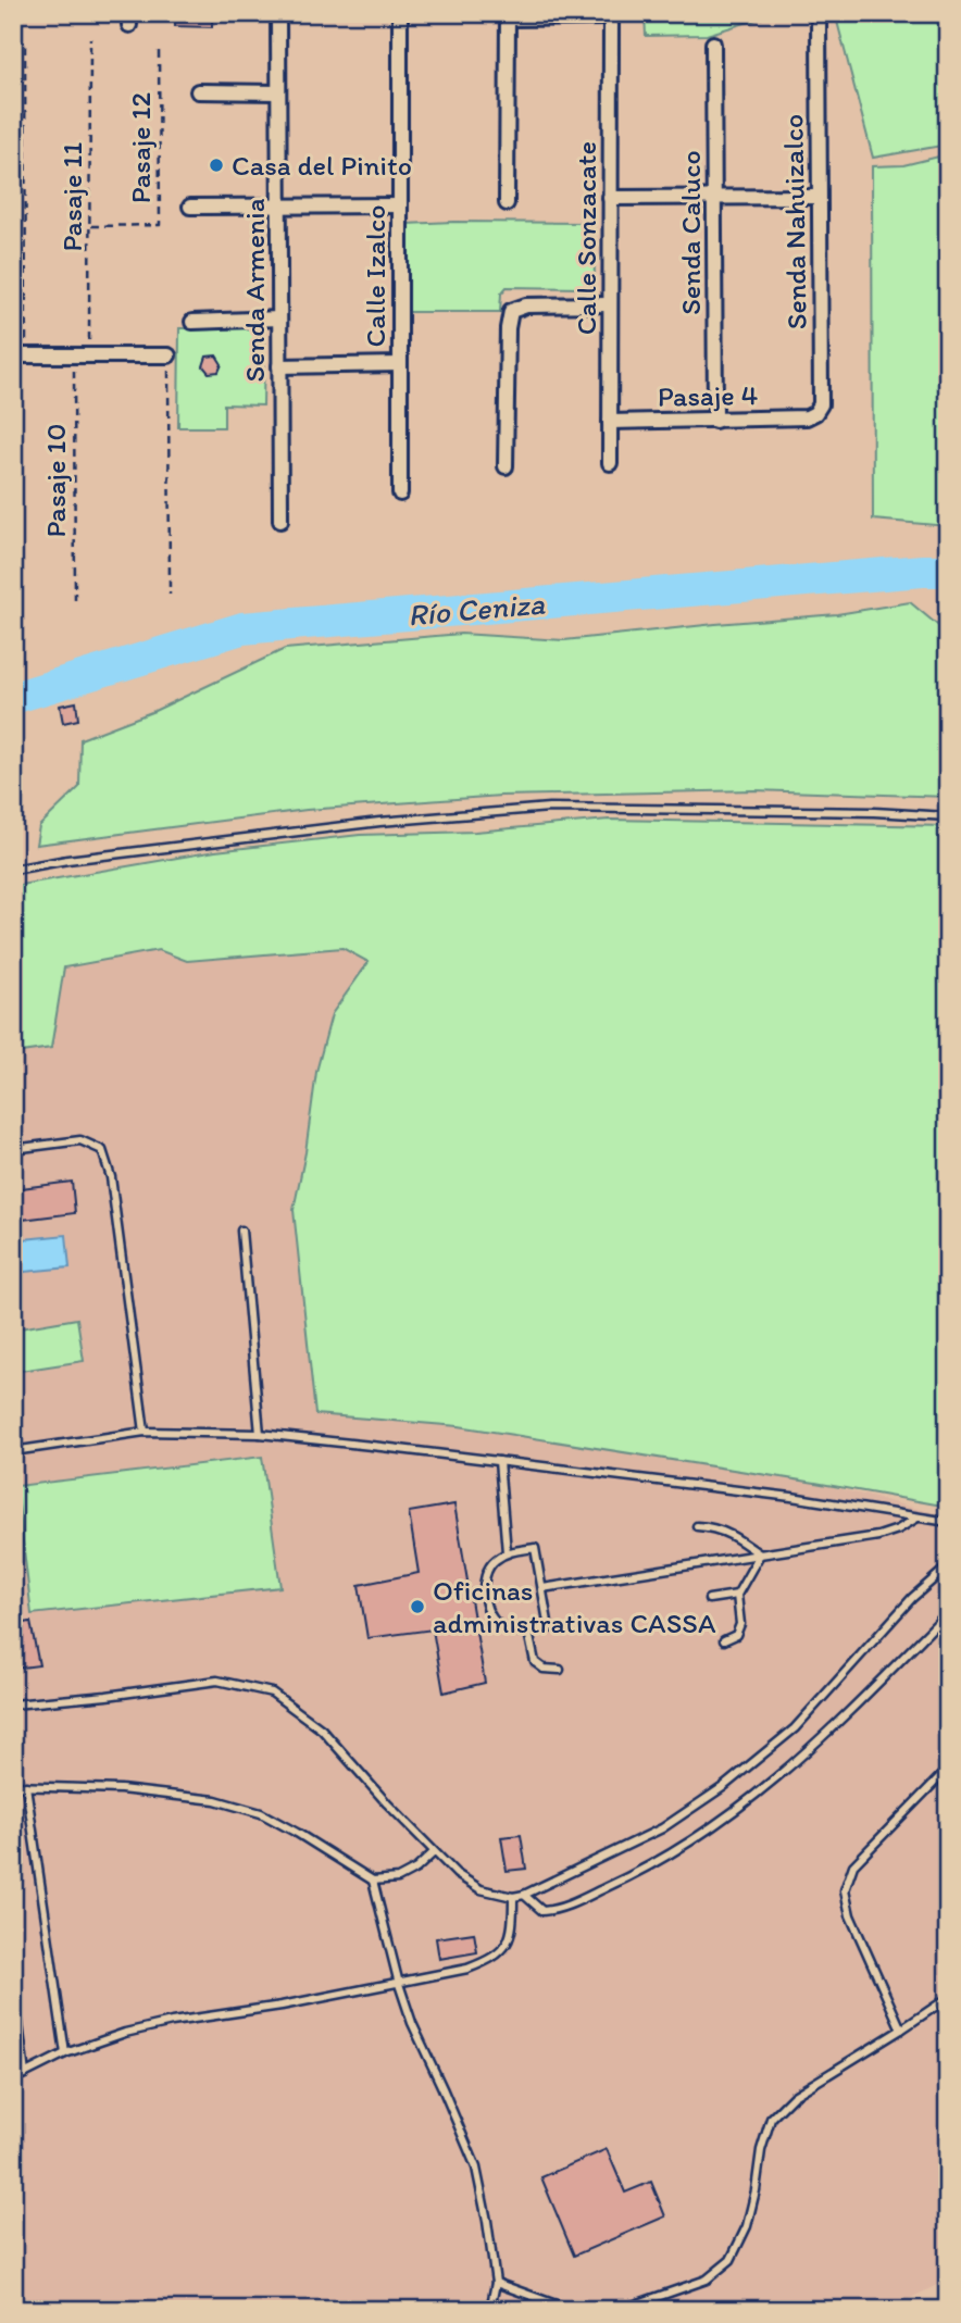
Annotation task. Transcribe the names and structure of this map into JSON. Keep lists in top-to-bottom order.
{
  "streets": {
    "street": [
      "Senda Nahuizalco",
      "Senda Caluco",
      "Calle Sonzacate",
      "Calle Izalco",
      "Senda Armenia",
      "Pasaje 4"
    ],
    "path": ["Pasaje 12", "Pasaje 11", "Pasaje 10"]
  },
  "crossings": [
    ["Pasaje 12", "Pasaje 11"],
    ["Senda Nahuizalco", "Pasaje 4"],
    ["Senda Caluco", "Pasaje 4"],
    ["Calle Sonzacate", "Pasaje 4"]
  ],
  "water": ["Río Ceniza"],
  "places": ["Casa del Pinito", "Oficinas administrativas CASSA"]
}
